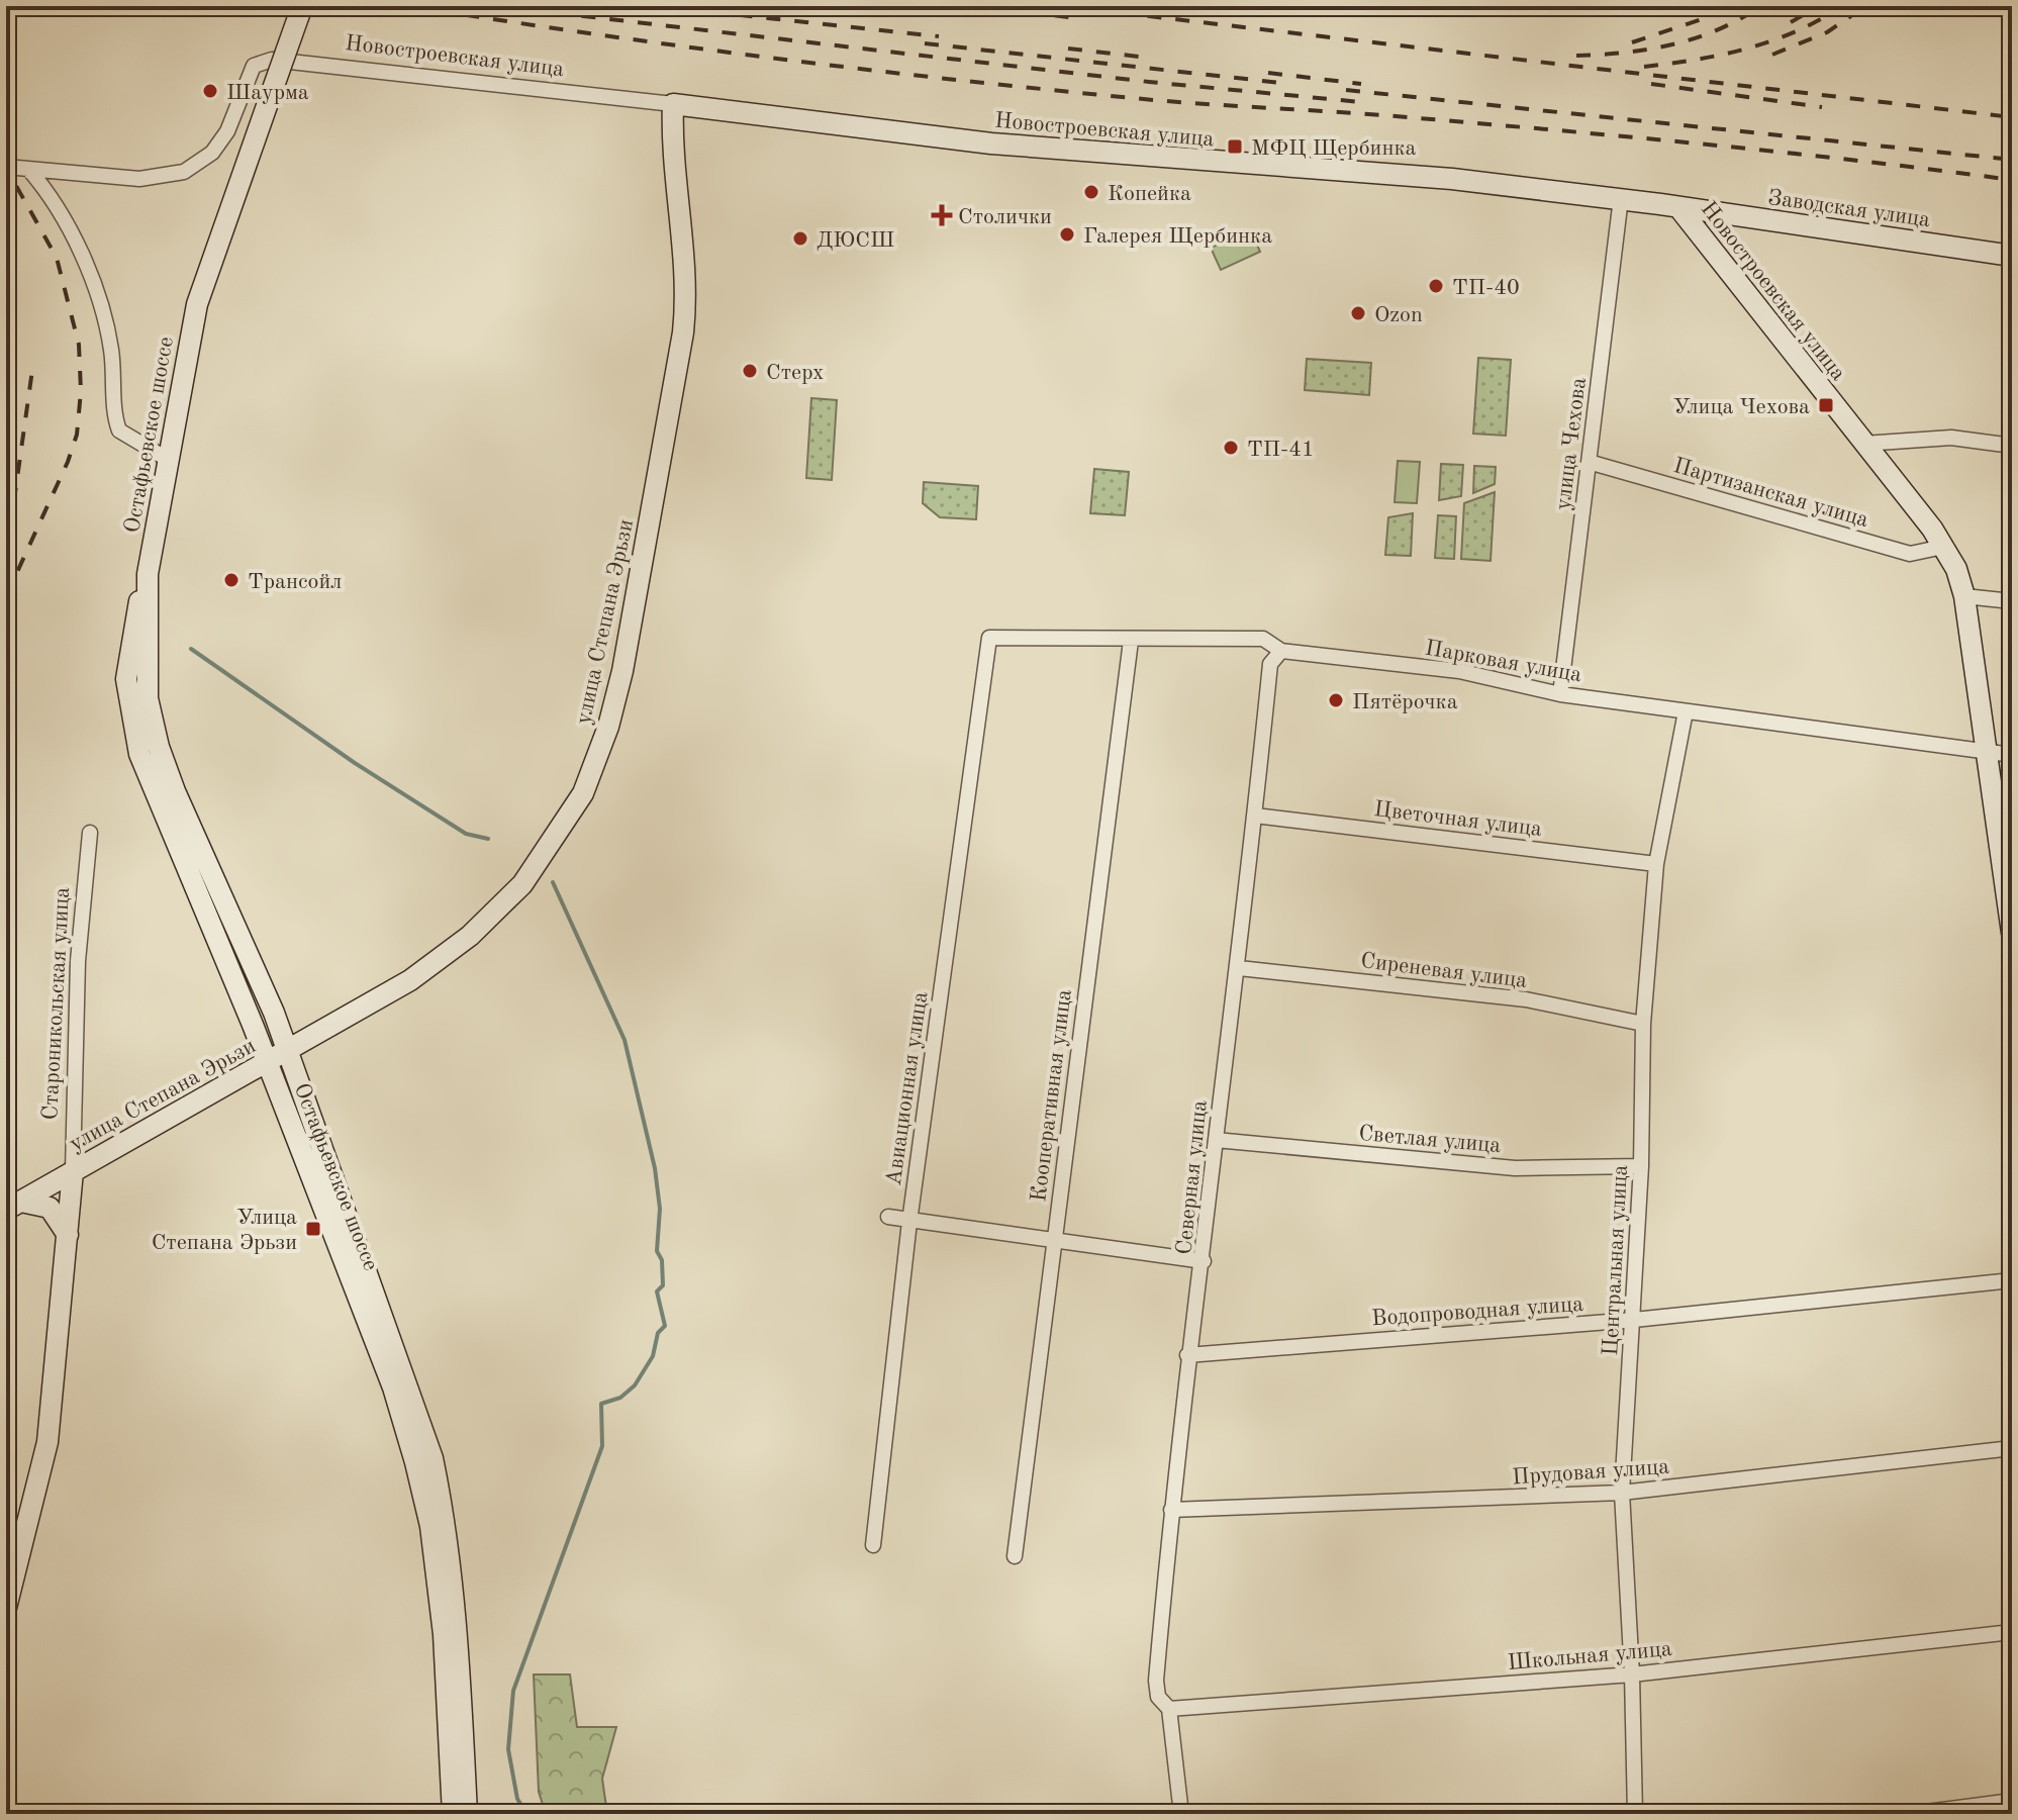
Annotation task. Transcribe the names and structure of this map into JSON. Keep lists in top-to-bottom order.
{
  "streets": {
    "street": [
      "Новостроевская улица",
      "Заводская улица",
      "Остафьевское шоссе",
      "улица Чехова",
      "Партизанская улица",
      "улица Степана Эрьзи",
      "Парковая улица",
      "Цветочная улица",
      "Сиреневая улица",
      "Староникольская улица",
      "Авиационная улица",
      "Кооперативная улица",
      "Светлая улица",
      "Северная улица",
      "Центральная улица",
      "Водопроводная улица",
      "Прудовая улица",
      "Школьная улица"
    ]
  },
  "crossings": [
    ["Новостроевская улица", "Заводская улица"],
    ["Новостроевская улица", "улица Чехова"],
    ["Новостроевская улица", "Партизанская улица"],
    ["Новостроевская улица", "улица Степана Эрьзи"],
    ["Новостроевская улица", "Парковая улица"],
    ["Остафьевское шоссе", "улица Степана Эрьзи"],
    ["улица Чехова", "Партизанская улица"],
    ["улица Чехова", "Парковая улица"],
    ["улица Степана Эрьзи", "Староникольская улица"],
    ["Парковая улица", "Авиационная улица"],
    ["Парковая улица", "Кооперативная улица"],
    ["Парковая улица", "Северная улица"],
    ["Парковая улица", "Центральная улица"],
    ["Цветочная улица", "Северная улица"],
    ["Цветочная улица", "Центральная улица"],
    ["Сиреневая улица", "Северная улица"],
    ["Сиреневая улица", "Центральная улица"],
    ["Светлая улица", "Северная улица"],
    ["Светлая улица", "Центральная улица"],
    ["Северная улица", "Водопроводная улица"],
    ["Северная улица", "Прудовая улица"],
    ["Северная улица", "Школьная улица"],
    ["Центральная улица", "Водопроводная улица"],
    ["Центральная улица", "Прудовая улица"],
    ["Центральная улица", "Школьная улица"]
  ],
  "places": {
    "other": [
      "Шаурма",
      "Копейка",
      "Галерея Щербинка",
      "ДЮСШ",
      "ТП-40",
      "Ozon",
      "Стерх",
      "ТП-41",
      "Трансойл",
      "Пятёрочка"
    ],
    "transit": ["МФЦ Щербинка", "Улица Чехова", "Улица Степана Эрьзи"],
    "health": ["Столички"]
  }
}
